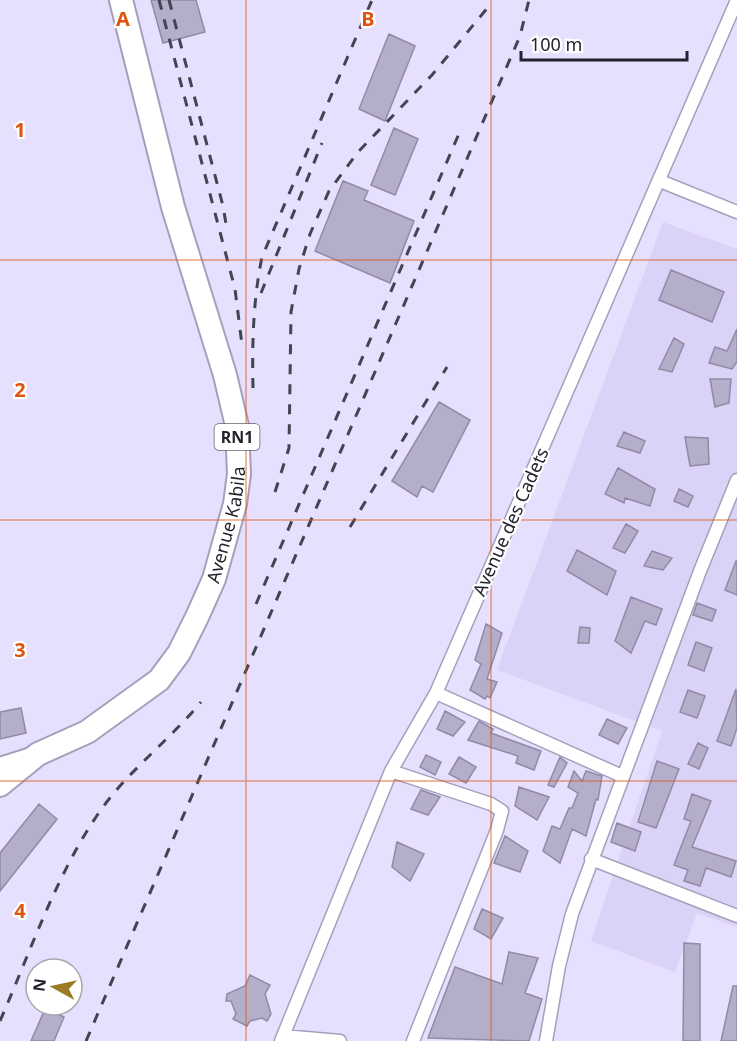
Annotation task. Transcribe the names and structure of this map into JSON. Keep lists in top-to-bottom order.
{
  "streets": {
    "highway": ["RN1", "Avenue Kabila"],
    "street": ["Avenue des Cadets"]
  },
  "scale_bar": "100 m",
  "north": "left",
  "grid": {
    "columns": ["A", "B"],
    "rows": [
      "1",
      "2",
      "3",
      "4"
    ]
  }
}
